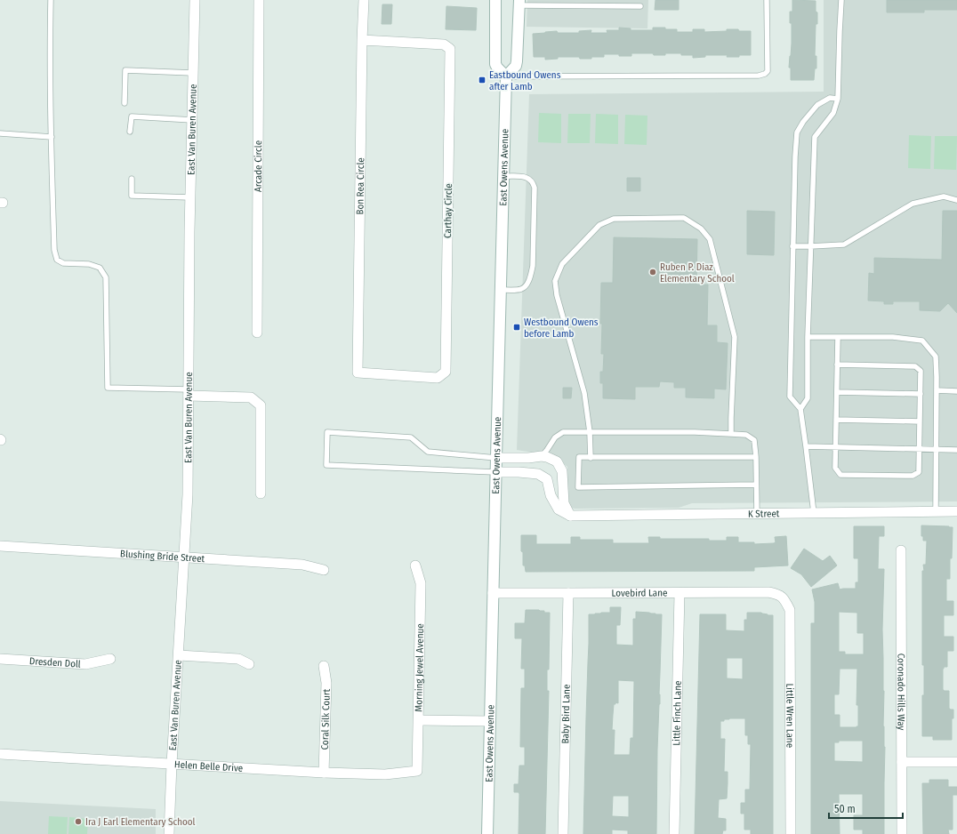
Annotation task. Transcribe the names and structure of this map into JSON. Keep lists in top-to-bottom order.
{
  "streets": {
    "main road": ["East Owens Avenue"],
    "street": [
      "East Van Buren Avenue",
      "Arcade Circle",
      "Bon Rea Circle",
      "Carthay Circle",
      "K Street",
      "Blushing Bride Street",
      "Lovebird Lane",
      "Dresden Doll",
      "Morning Jewel Avenue",
      "Coronado Hills Way",
      "Little Finch Lane",
      "Baby Bird Lane",
      "Little Wren Lane",
      "Coral Silk Court",
      "Helen Belle Drive"
    ]
  },
  "crossings": [
    ["East Van Buren Avenue", "Blushing Bride Street"],
    ["East Van Buren Avenue", "Helen Belle Drive"],
    ["East Owens Avenue", "Lovebird Lane"],
    ["Bon Rea Circle", "Carthay Circle"],
    ["Lovebird Lane", "Little Finch Lane"],
    ["Lovebird Lane", "Baby Bird Lane"],
    ["Lovebird Lane", "Little Wren Lane"],
    ["Morning Jewel Avenue", "Helen Belle Drive"],
    ["Coral Silk Court", "Helen Belle Drive"]
  ],
  "places": {
    "transit": ["Eastbound Owens after Lamb", "Westbound Owens before Lamb"],
    "other": ["Ruben P. Diaz Elementary School", "Ira J Earl Elementary School"]
  },
  "scale_bar": "50 m"
}
